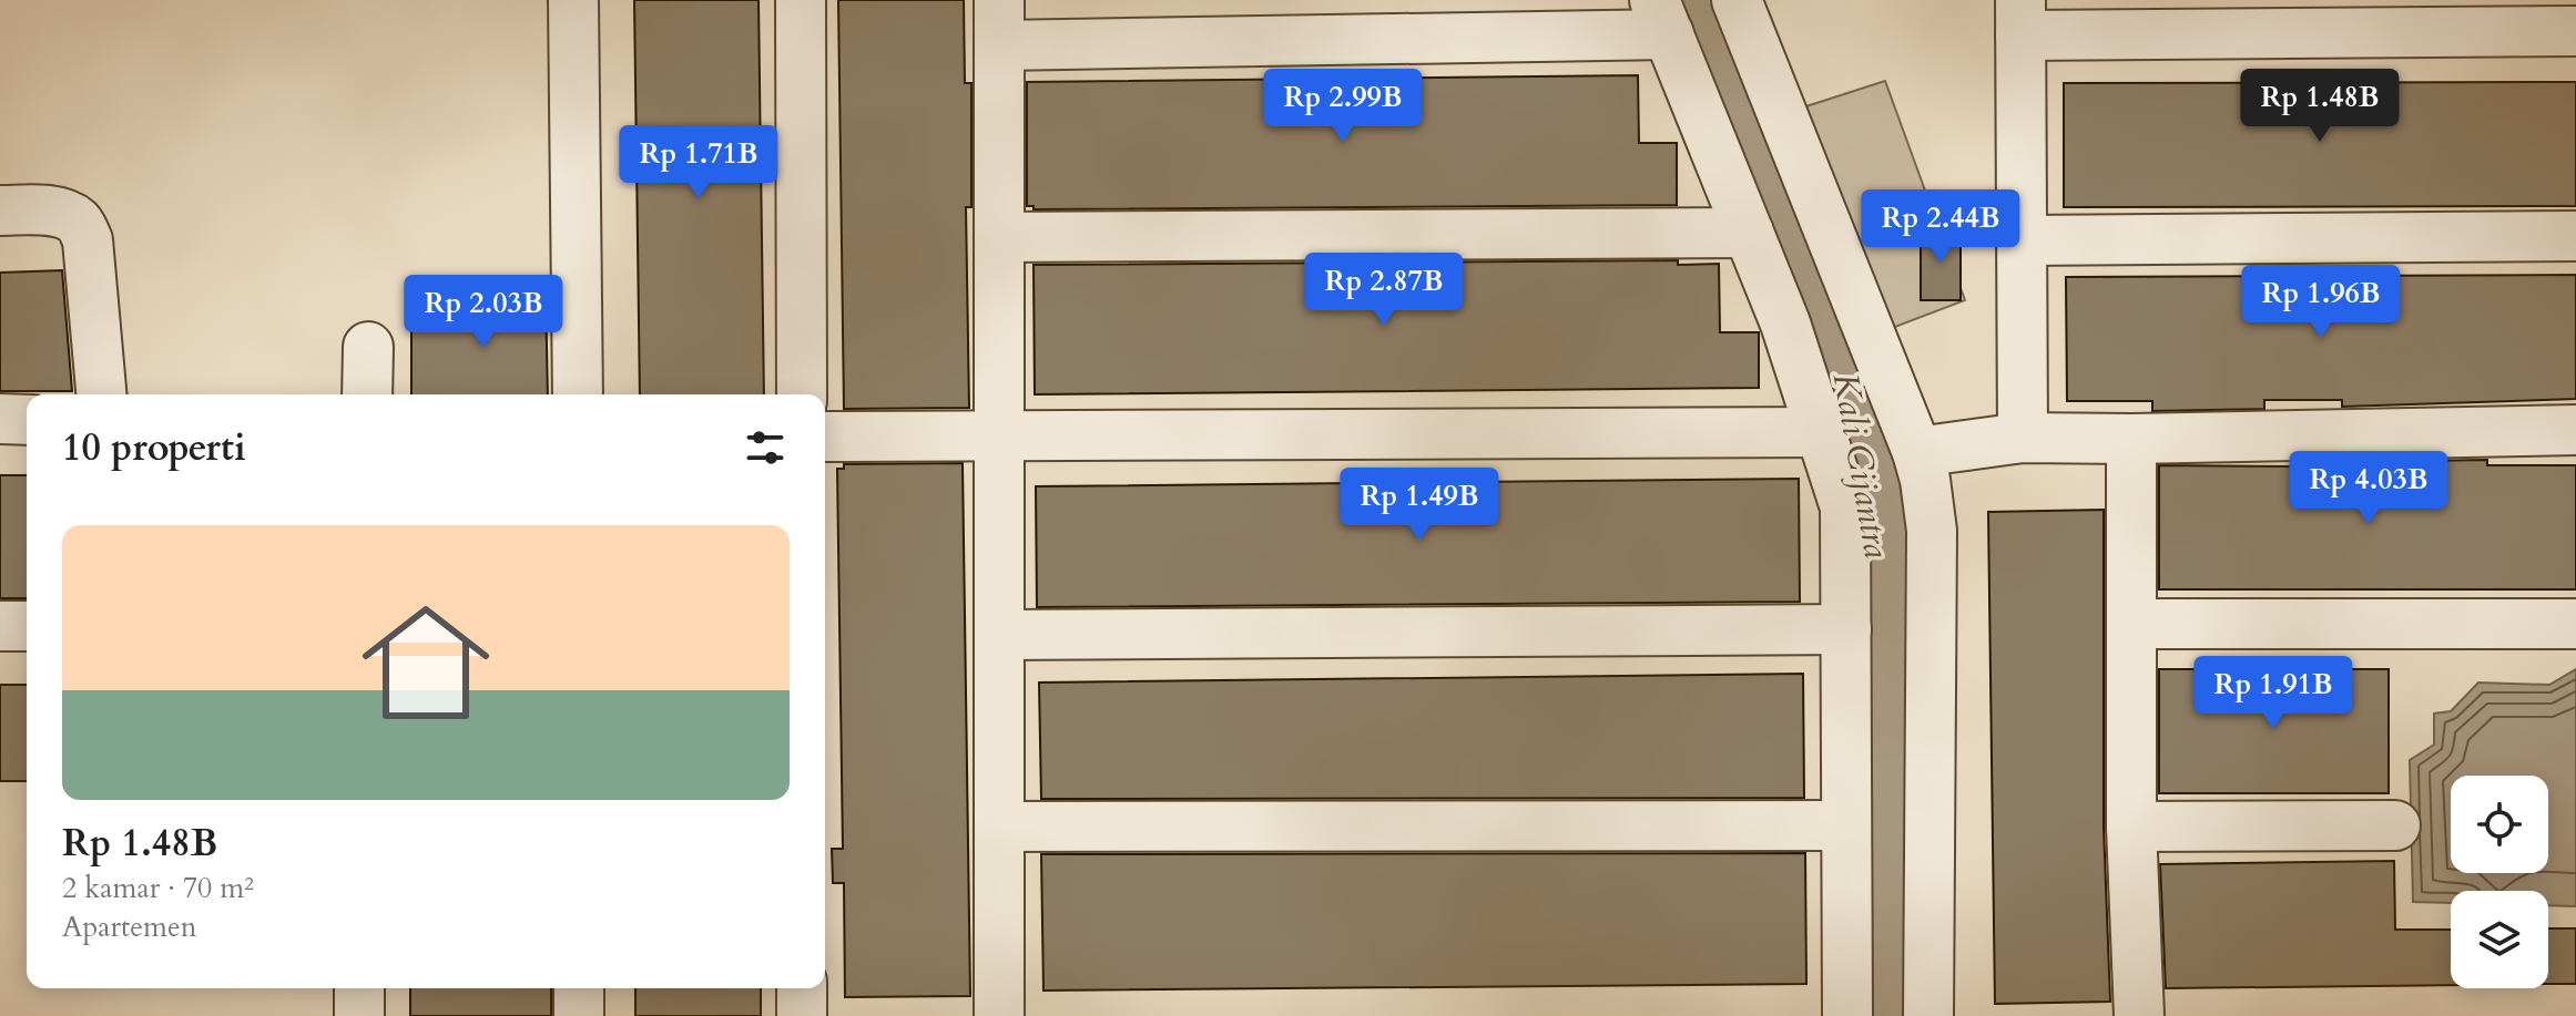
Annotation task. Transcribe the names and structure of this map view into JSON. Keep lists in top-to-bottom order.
{
  "water": ["Kali Cijantra"],
  "page": {
    "price": [
      "Rp 2.99B",
      "Rp 1.48B",
      "Rp 1.71B",
      "Rp 2.44B",
      "Rp 2.87B",
      "Rp 1.96B",
      "Rp 2.03B",
      "Rp 4.03B",
      "Rp 1.49B",
      "Rp 1.91B"
    ],
    "heading": "10 properti",
    "list": [
      {
        "name": "Rp 1.48B",
        "note": "2 kamar · 70 m² · Apartemen"
      }
    ]
  }
}
